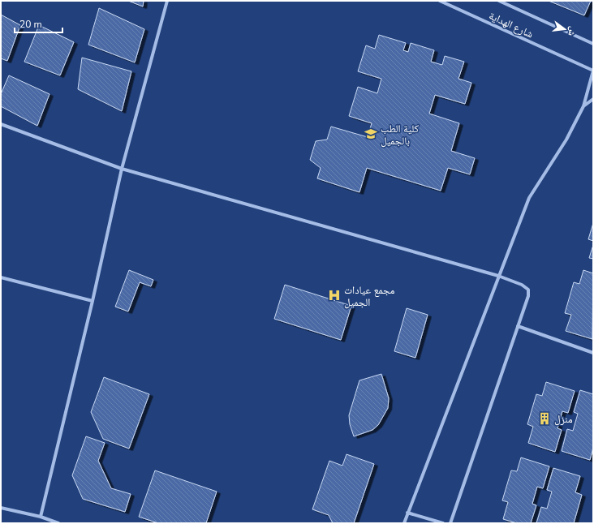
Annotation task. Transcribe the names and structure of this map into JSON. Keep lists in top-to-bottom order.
{
  "streets": {
    "street": ["شارع الهداية"]
  },
  "places": {
    "school or university": ["كلية الطب بالجميل"],
    "hospital": ["مجمع عيادات الجميل"],
    "building": ["منزل"]
  },
  "scale_bar": "20 m",
  "north": "right"
}
